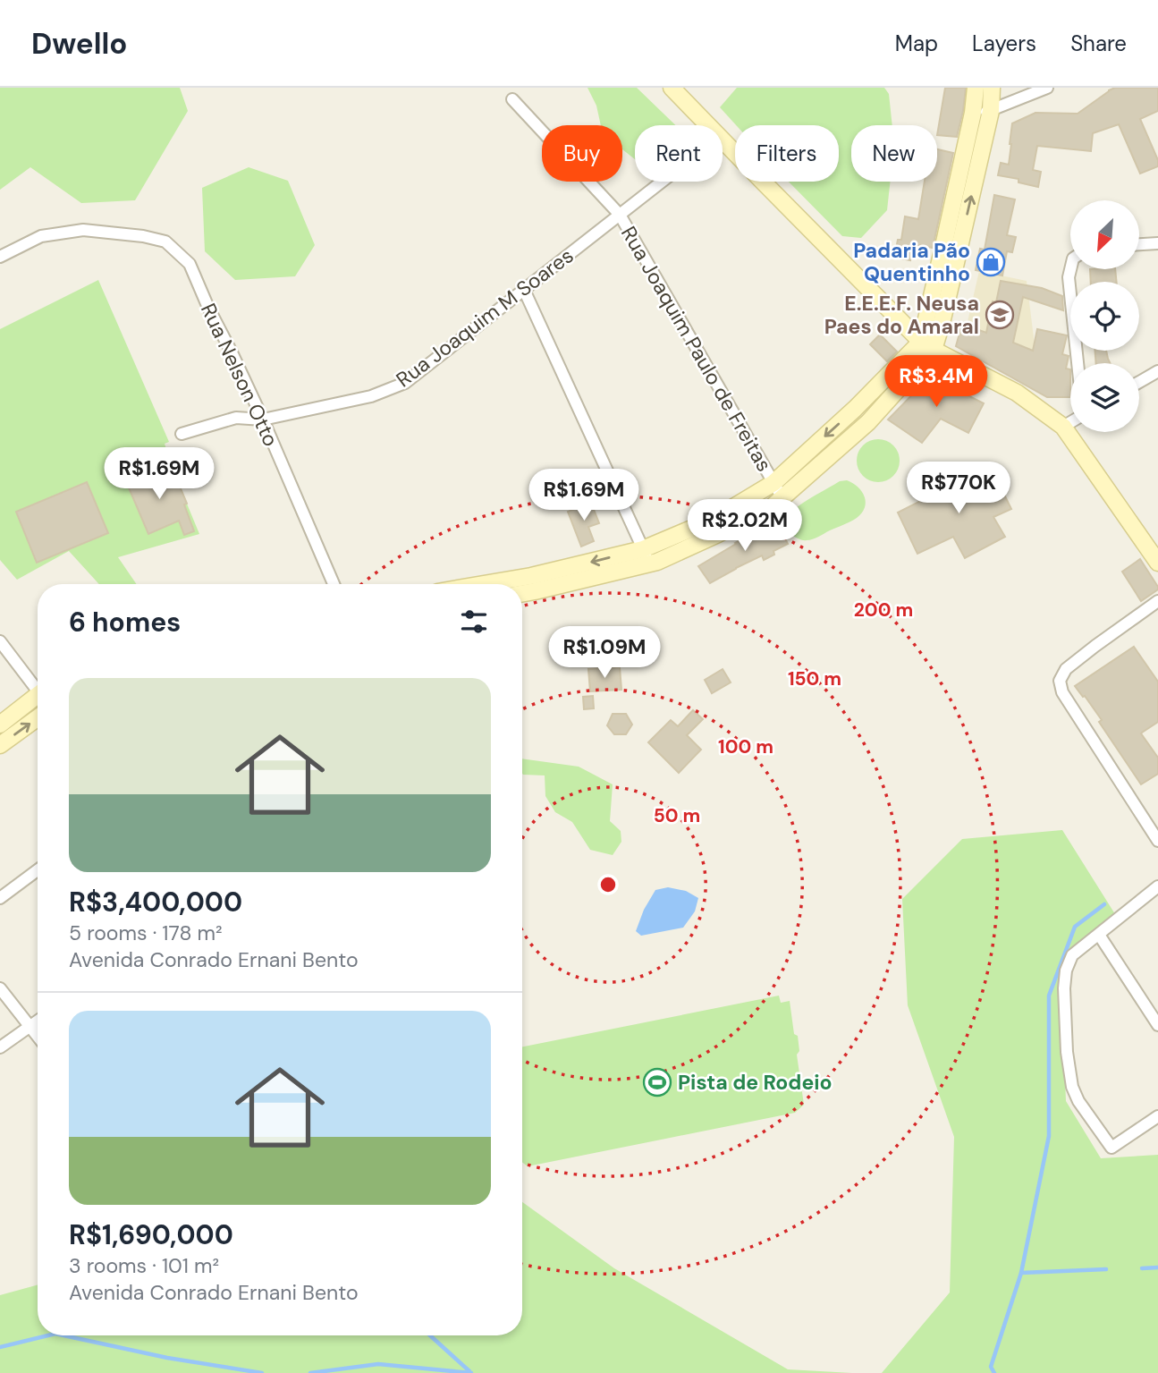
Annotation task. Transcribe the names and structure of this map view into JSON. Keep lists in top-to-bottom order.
{
  "streets": {
    "street": ["Rua Joaquim M Soares", "Rua Joaquim Paulo de Freitas", "Rua Nelson Otto"]
  },
  "crossings": [
    ["Rua Joaquim M Soares", "Rua Joaquim Paulo de Freitas"],
    ["Rua Joaquim M Soares", "Rua Nelson Otto"]
  ],
  "places": {
    "shop": ["Padaria Pão Quentinho"],
    "school or university": ["E.E.E.F. Neusa Paes do Amaral"],
    "sports": ["Pista de Rodeio"]
  },
  "north": "bottom left",
  "page": {
    "header": "Dwello",
    "nav": ["Map", "Layers", "Share"],
    "chip": [
      "Buy",
      "Rent",
      "Filters",
      "New"
    ],
    "price": [
      "R$3.4M",
      "R$1.69M",
      "R$770K",
      "R$1.69M",
      "R$2.02M",
      "R$1.09M"
    ],
    "heading": "6 homes",
    "list": [
      {
        "name": "R$3,400,000",
        "note": "5 rooms · 178 m² · Avenida Conrado Ernani Bento"
      },
      {
        "name": "R$1,690,000",
        "note": "3 rooms · 101 m² · Avenida Conrado Ernani Bento"
      }
    ]
  },
  "rings": [
    "200 m",
    "150 m",
    "100 m",
    "50 m"
  ]
}
